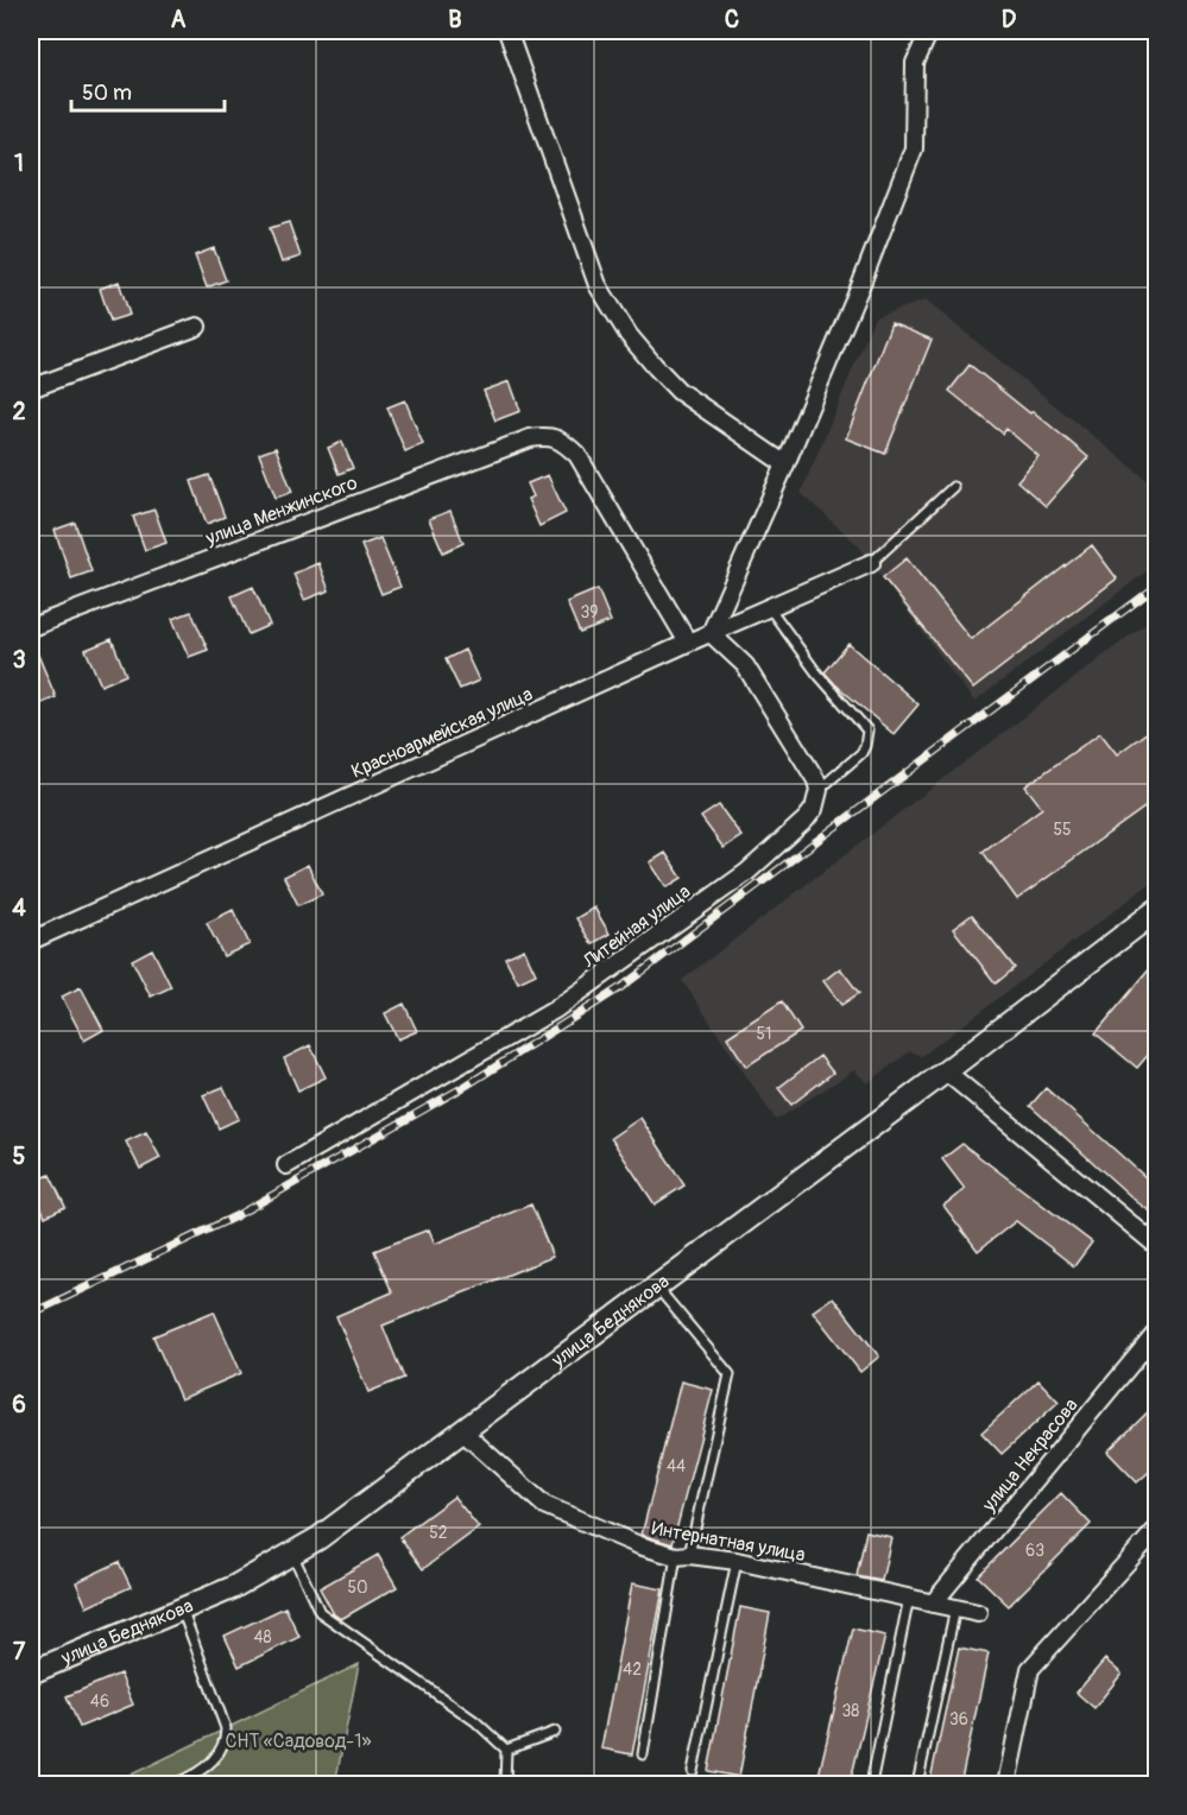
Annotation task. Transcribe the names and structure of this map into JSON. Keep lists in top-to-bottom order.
{
  "streets": {
    "street": [
      "улица Менжинского",
      "Красноармейская улица",
      "Литейная улица",
      "улица Беднякова",
      "улица Некрасова",
      "Интернатная улица"
    ]
  },
  "crossings": [
    ["улица Менжинского", "Красноармейская улица"],
    ["улица Беднякова", "Интернатная улица"],
    ["улица Некрасова", "Интернатная улица"]
  ],
  "parks": ["СНТ «Садовод-1»"],
  "house_numbers": [
    "39",
    "55",
    "51",
    "44",
    "52",
    "63",
    "50",
    "48",
    "42",
    "46",
    "38",
    "36"
  ],
  "scale_bar": "50 m",
  "grid": {
    "columns": [
      "A",
      "B",
      "C",
      "D"
    ],
    "rows": [
      "1",
      "2",
      "3",
      "4",
      "5",
      "6",
      "7"
    ]
  }
}
